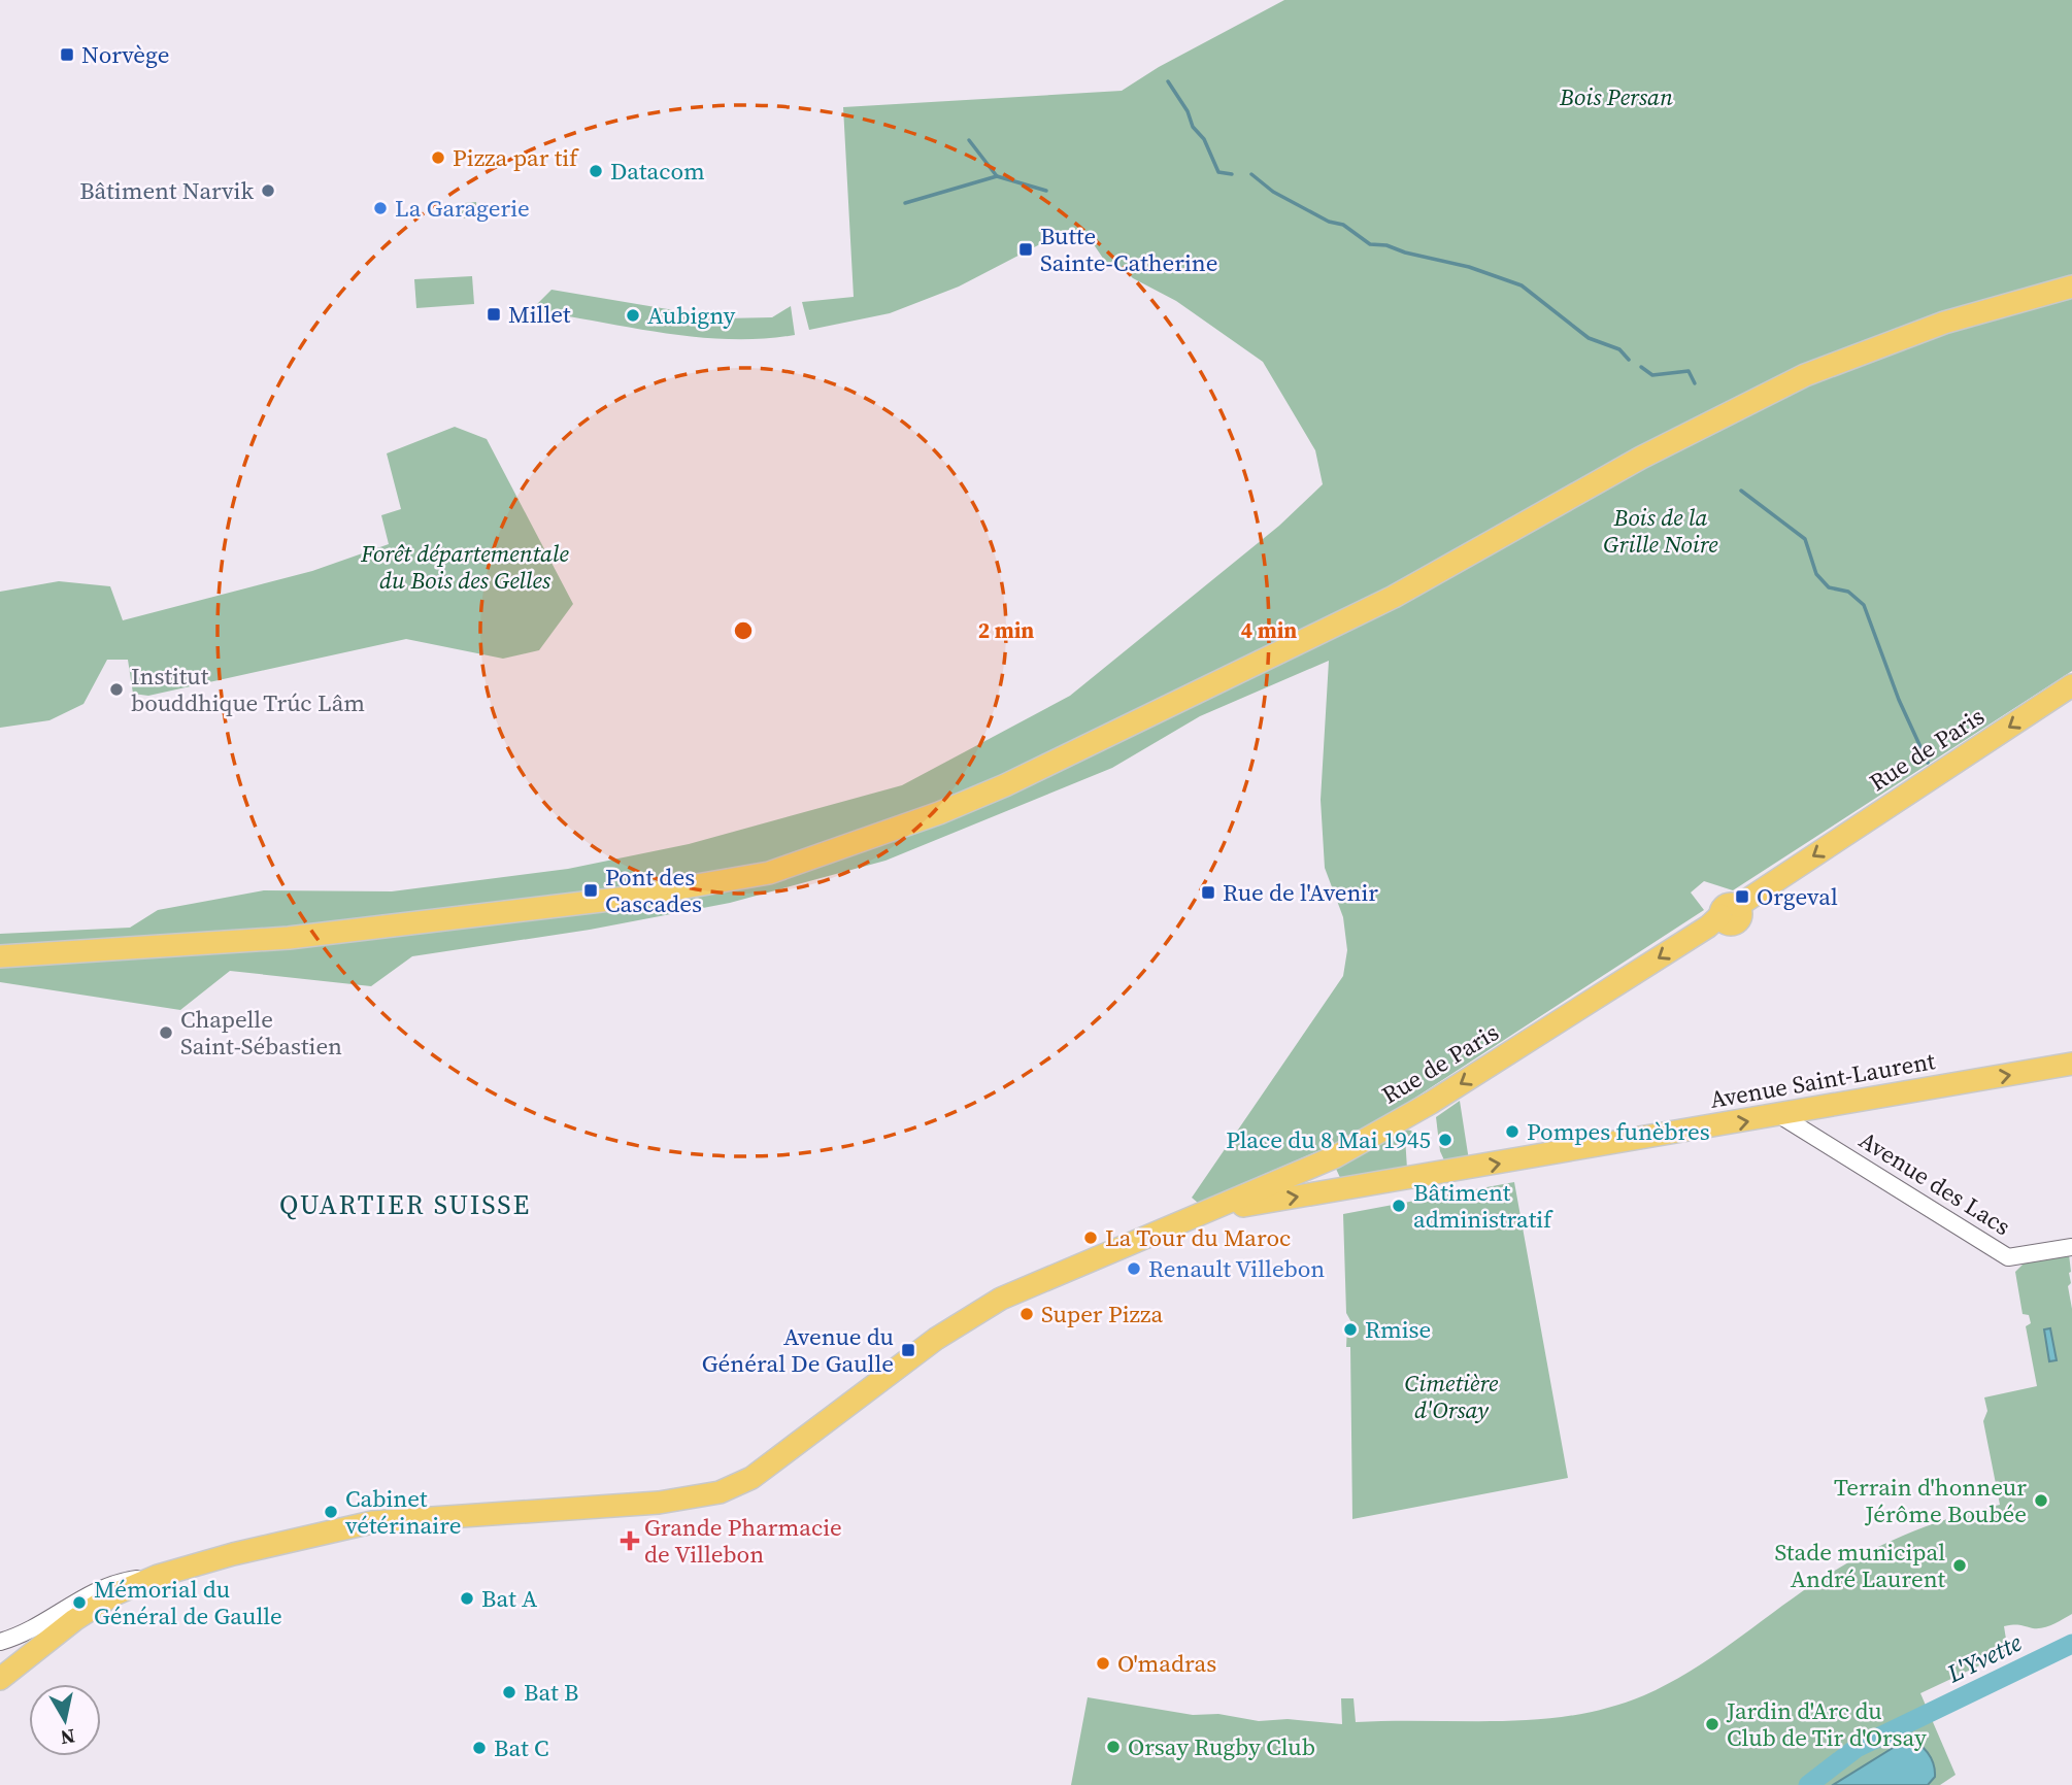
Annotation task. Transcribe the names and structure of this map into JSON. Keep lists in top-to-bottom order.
{
  "streets": {
    "main road": ["Rue de Paris", "Avenue Saint-Laurent"],
    "street": ["Avenue des Lacs"]
  },
  "crossings": [
    ["Rue de Paris", "Avenue Saint-Laurent"],
    ["Avenue Saint-Laurent", "Avenue des Lacs"]
  ],
  "one_way": ["Rue de Paris", "Avenue Saint-Laurent"],
  "districts": ["QUARTIER SUISSE"],
  "water": ["L'Yvette"],
  "parks": [
    "Bois Persan",
    "Bois de la Grille Noire",
    "Forêt départementale du Bois des Gelles",
    "Cimetière d'Orsay"
  ],
  "places": {
    "transit": [
      "Norvège",
      "Butte Sainte-Catherine",
      "Millet",
      "Pont des Cascades",
      "Rue de l'Avenir",
      "Orgeval",
      "Avenue du Général De Gaulle"
    ],
    "other": [
      "Pizza par tif",
      "Datacom",
      "Bâtiment Narvik",
      "La Garagerie",
      "Aubigny",
      "Institut bouddhique Trúc Lâm",
      "Chapelle Saint-Sébastien",
      "Pompes funèbres",
      "Place du 8 Mai 1945",
      "Bâtiment administratif",
      "La Tour du Maroc",
      "Renault Villebon",
      "Super Pizza",
      "Rmise",
      "Terrain d'honneur Jérôme Boubée",
      "Cabinet vétérinaire",
      "Stade municipal André Laurent",
      "Bat A",
      "Mémorial du Général de Gaulle",
      "O'madras",
      "Bat B",
      "Jardin d'Arc du Club de Tir d'Orsay",
      "Orsay Rugby Club",
      "Bat C"
    ],
    "health": ["Grande Pharmacie de Villebon"]
  },
  "north": "bottom",
  "rings": ["2 min", "4 min"]
}
